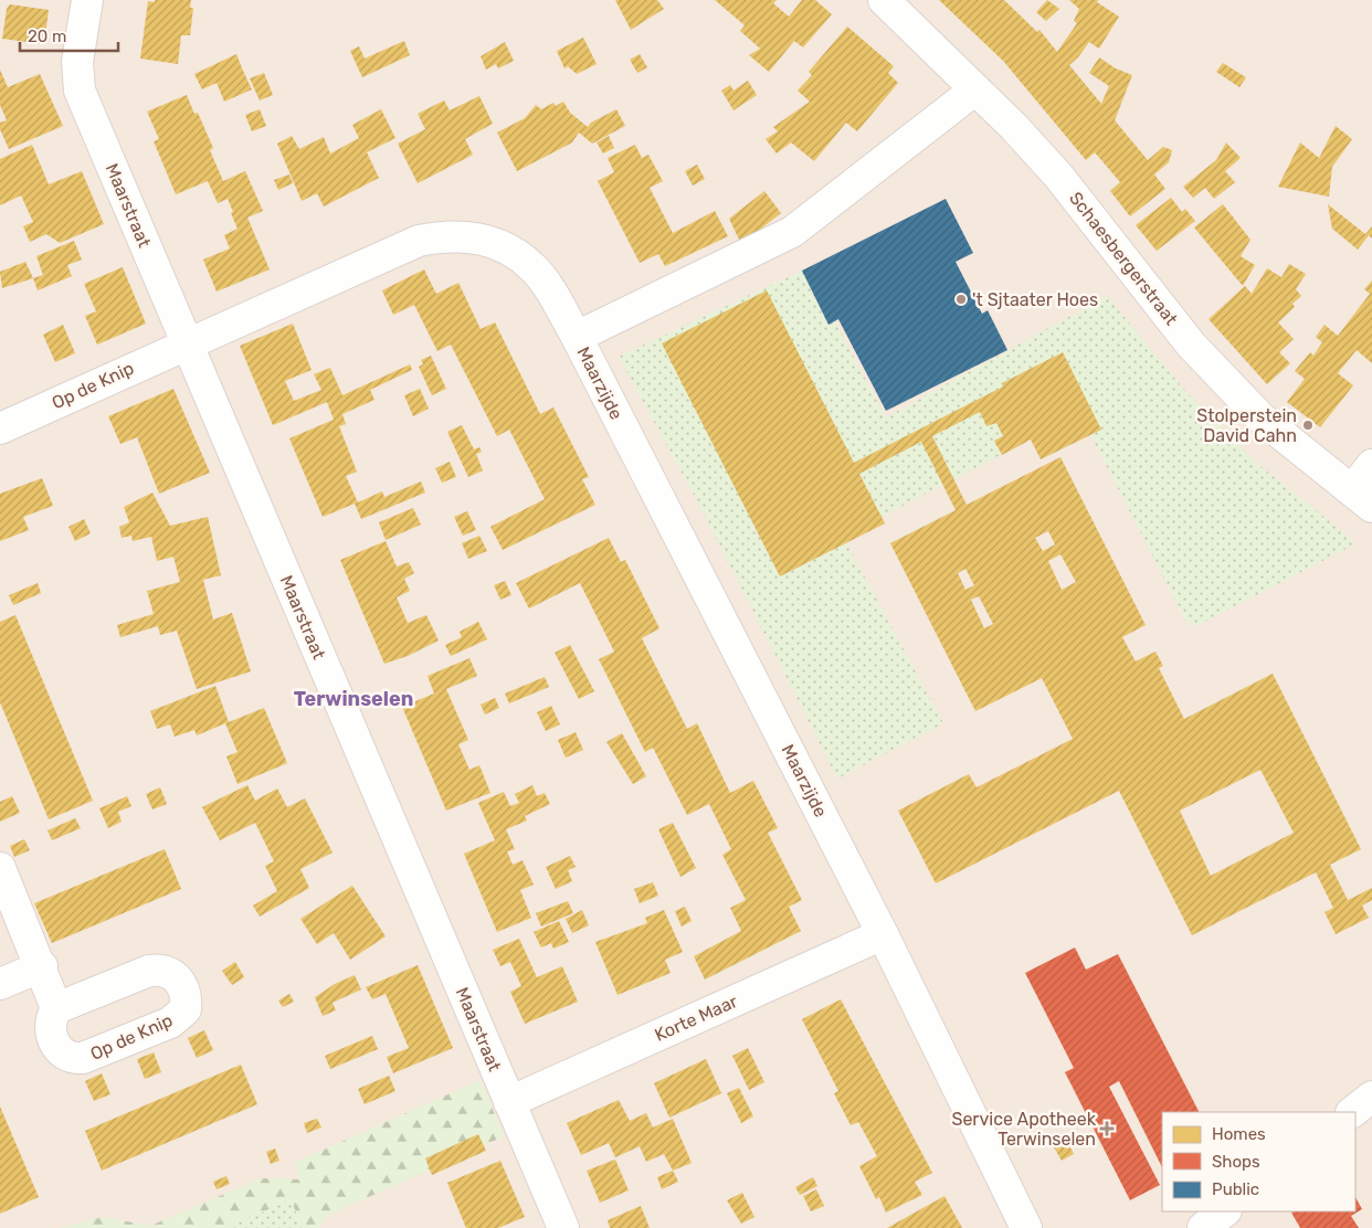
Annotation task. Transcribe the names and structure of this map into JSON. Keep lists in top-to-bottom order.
{
  "streets": {
    "street": [
      "Maarstraat",
      "Schaesbergerstraat",
      "Maarzijde",
      "Op de Knip",
      "Korte Maar"
    ]
  },
  "crossings": [
    ["Maarstraat", "Maarzijde"],
    ["Maarstraat", "Op de Knip"],
    ["Maarstraat", "Korte Maar"],
    ["Schaesbergerstraat", "Maarzijde"],
    ["Maarzijde", "Op de Knip"],
    ["Maarzijde", "Korte Maar"]
  ],
  "districts": ["Terwinselen"],
  "places": {
    "other": ["'t Sjtaater Hoes", "Stolperstein David Cahn"],
    "health": ["Service Apotheek Terwinselen"]
  },
  "legend": ["Homes", "Shops", "Public"],
  "scale_bar": "20 m"
}
